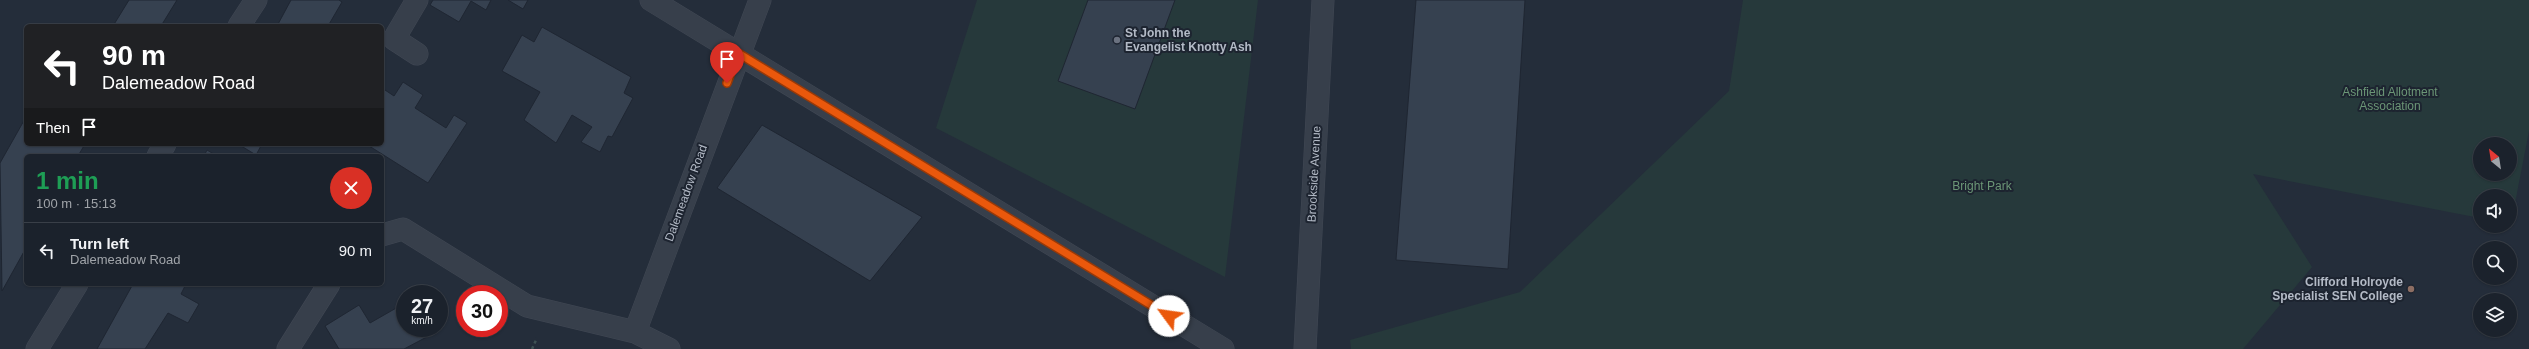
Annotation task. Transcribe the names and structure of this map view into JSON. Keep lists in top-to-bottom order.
{
  "streets": {
    "street": ["Brookside Avenue", "Dalemeadow Road"]
  },
  "parks": ["Ashfield Allotment Association", "Bright Park"],
  "places": ["St John the Evangelist Knotty Ash", "Clifford Holroyde Specialist SEN College"],
  "north": "top left",
  "page": {
    "turn": ["90 m", "Dalemeadow Road"],
    "then": "Then",
    "heading": ["1 min", "100 m · 15:13"],
    "list": [
      {
        "name": "Turn left",
        "note": "Dalemeadow Road",
        "value": "90 m"
      }
    ],
    "speed": "27 km/h",
    "limit": "30"
  }
}
